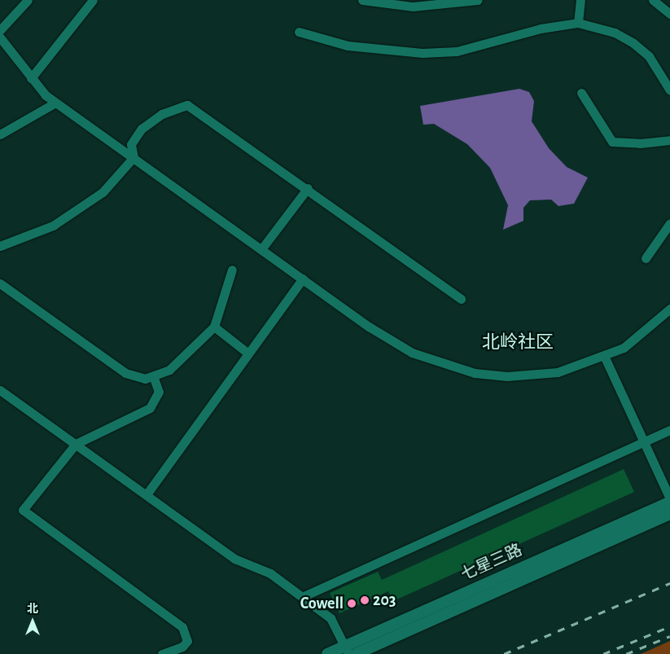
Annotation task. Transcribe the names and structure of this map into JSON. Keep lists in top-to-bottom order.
{
  "streets": {
    "street": ["七星三路"]
  },
  "districts": ["北岭社区"],
  "places": ["203", "Cowell"],
  "north": "top"
}
